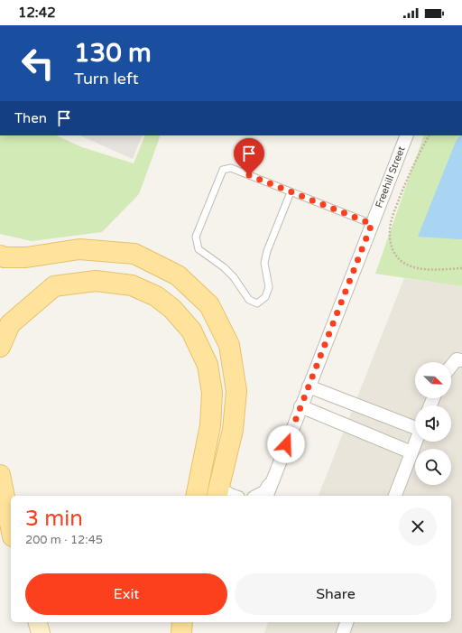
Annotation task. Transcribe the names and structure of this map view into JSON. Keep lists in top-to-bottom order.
{
  "streets": {
    "street": ["Freehill Street"]
  },
  "north": "bottom right",
  "page": {
    "status": "12:42",
    "turn": ["130 m", "Turn left"],
    "then": "Then",
    "heading": ["3 min", "200 m · 12:45"],
    "buttons": ["Exit", "Share"]
  }
}
